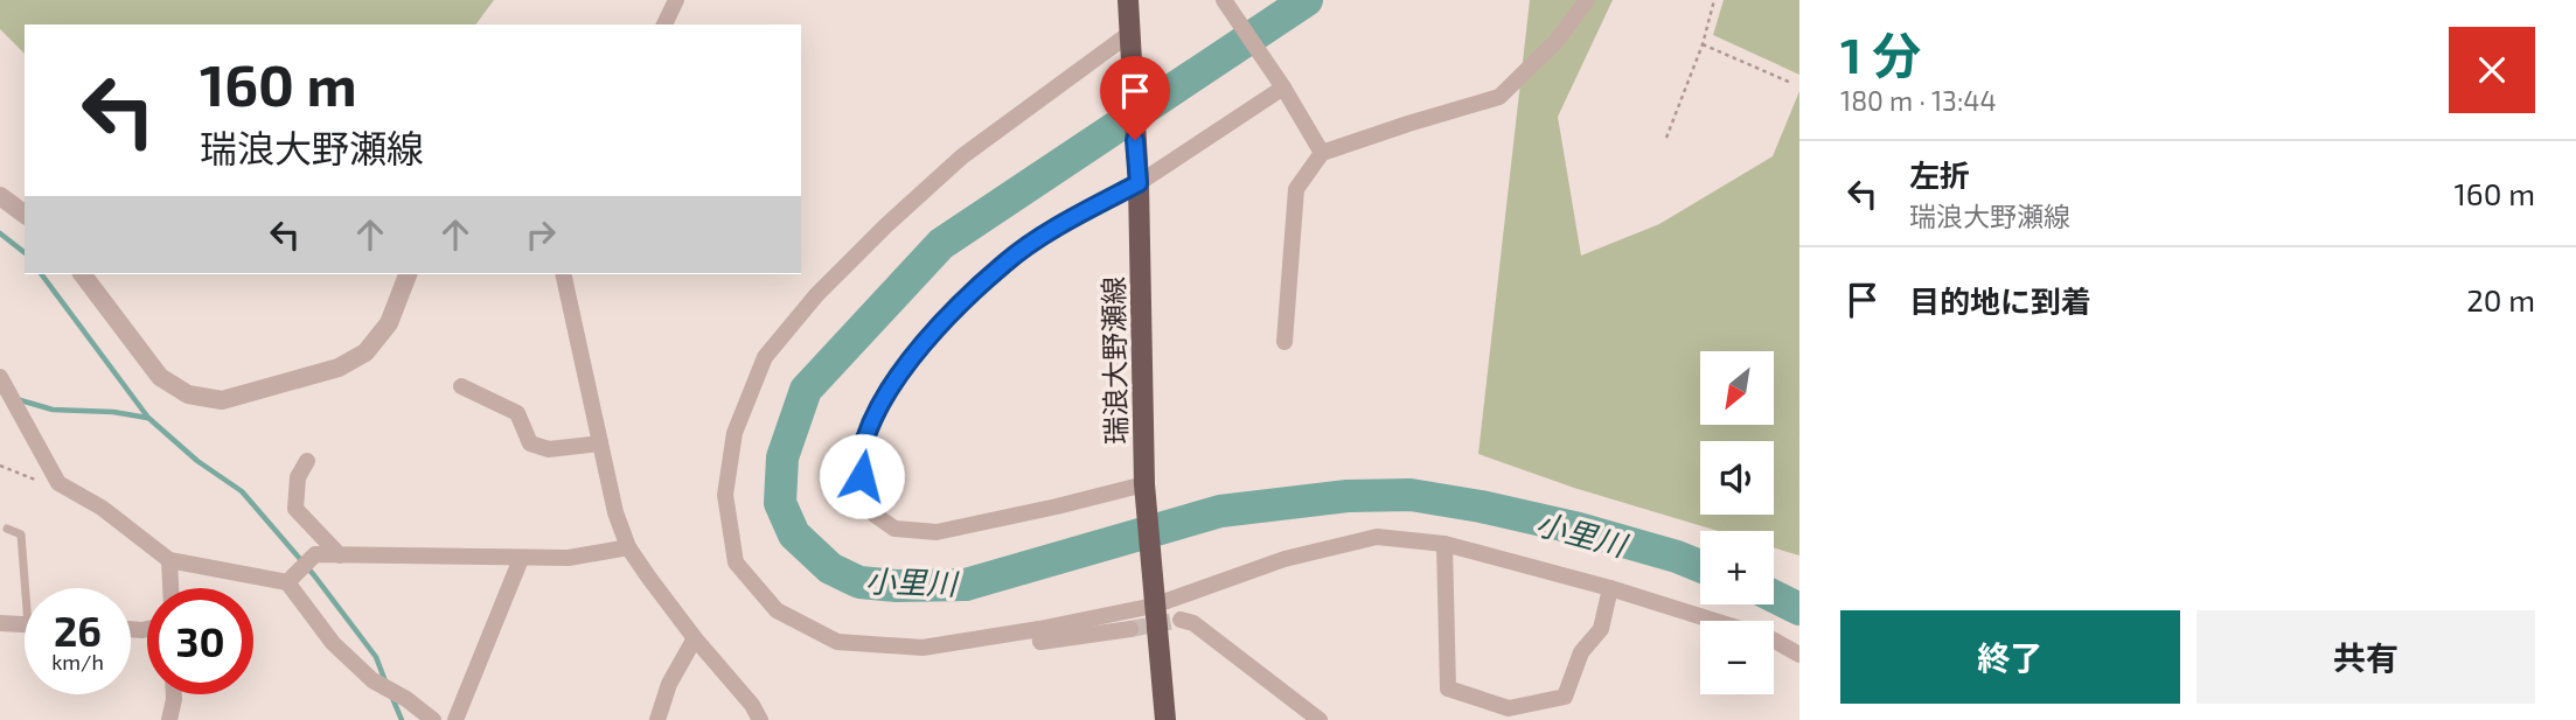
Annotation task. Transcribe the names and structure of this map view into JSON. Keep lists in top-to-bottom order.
{
  "streets": {
    "main road": ["瑞浪大野瀬線"]
  },
  "water": ["小里川"],
  "north": "bottom left",
  "page": {
    "heading": ["1 分", "180 m · 13:44"],
    "turn": ["160 m", "瑞浪大野瀬線"],
    "list": [
      {
        "name": "左折",
        "note": "瑞浪大野瀬線",
        "value": "160 m"
      },
      {
        "name": "目的地に到着",
        "value": "20 m"
      }
    ],
    "map_buttons": ["+", "−"],
    "speed": "26 km/h",
    "limit": "30",
    "buttons": ["終了", "共有"]
  }
}
